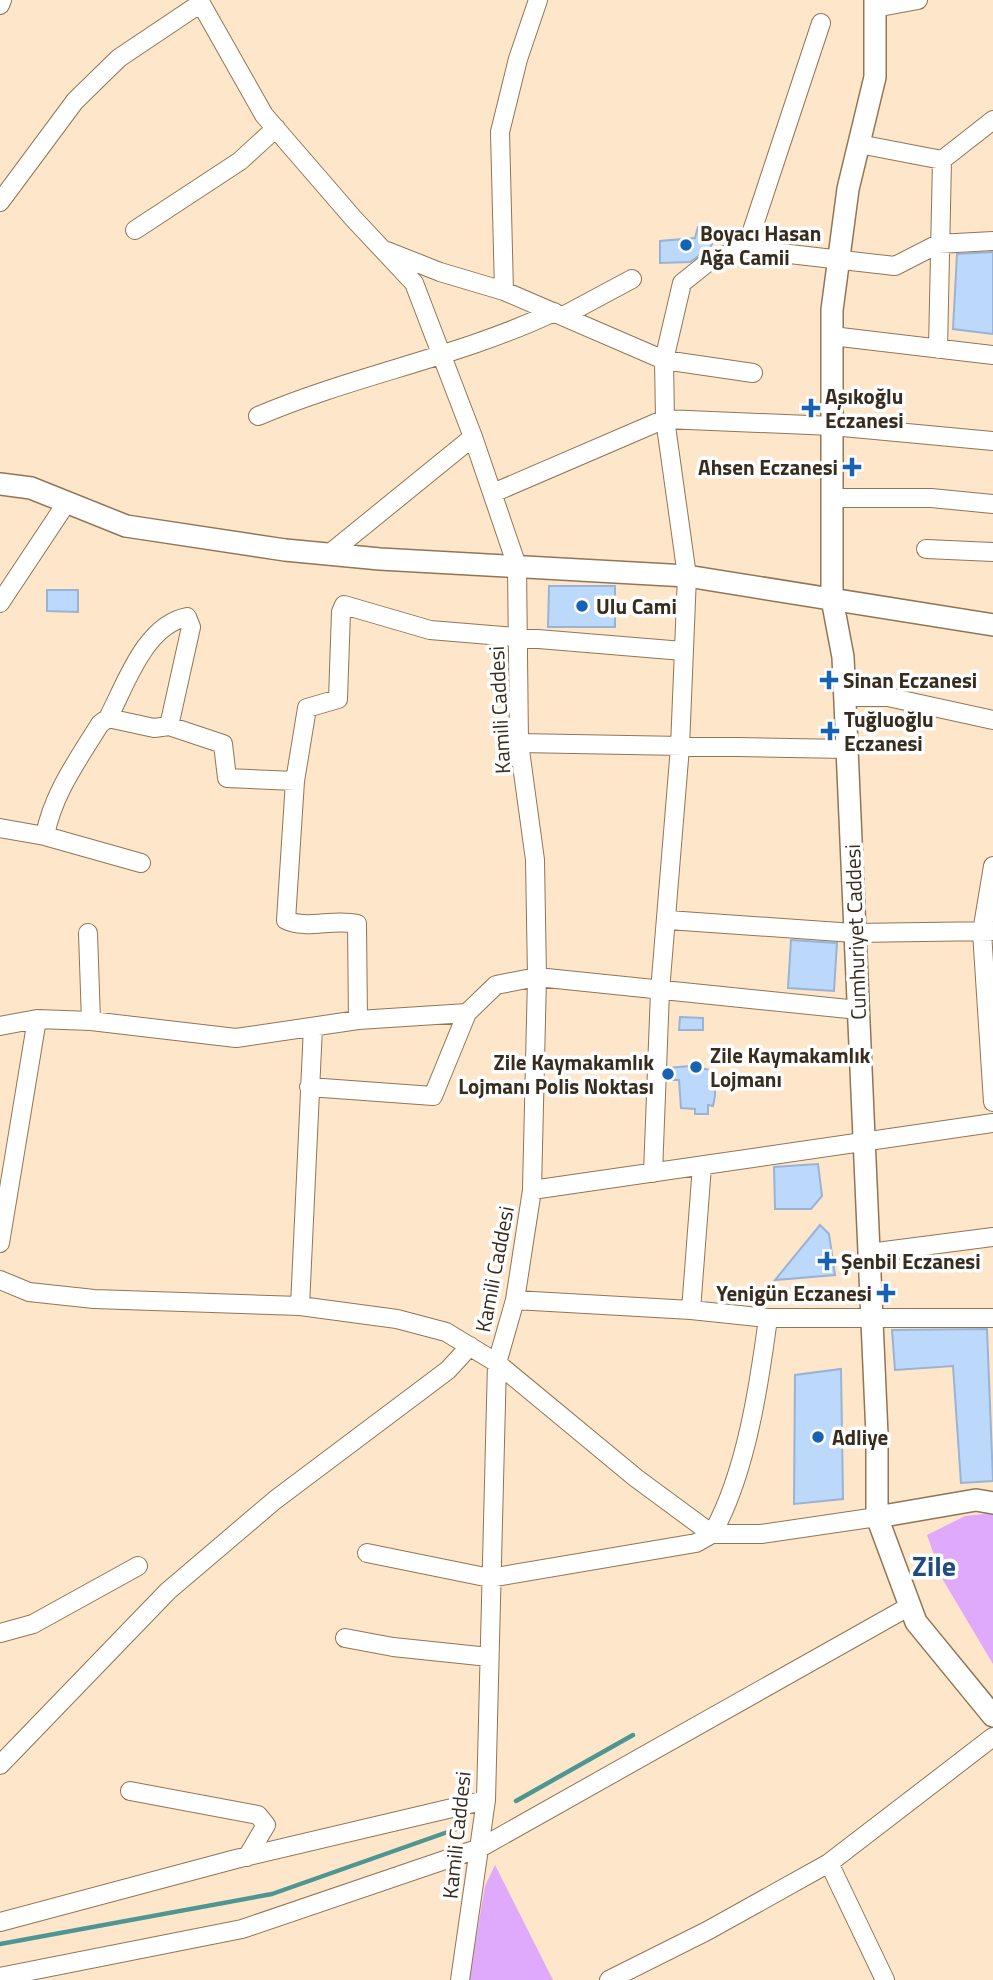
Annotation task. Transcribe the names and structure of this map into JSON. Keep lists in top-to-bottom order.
{
  "streets": {
    "main road": ["Cumhuriyet Caddesi"],
    "street": ["Kamili Caddesi"]
  },
  "districts": ["Zile"],
  "places": {
    "other": [
      "Boyacı Hasan Ağa Camii",
      "Ulu Cami",
      "Zile Kaymakamlık Lojmanı",
      "Zile Kaymakamlık Lojmanı Polis Noktası",
      "Adliye"
    ],
    "health": [
      "Aşıkoğlu Eczanesi",
      "Ahsen Eczanesi",
      "Sinan Eczanesi",
      "Tuğluoğlu Eczanesi",
      "Şenbil Eczanesi",
      "Yenigün Eczanesi"
    ]
  }
}
